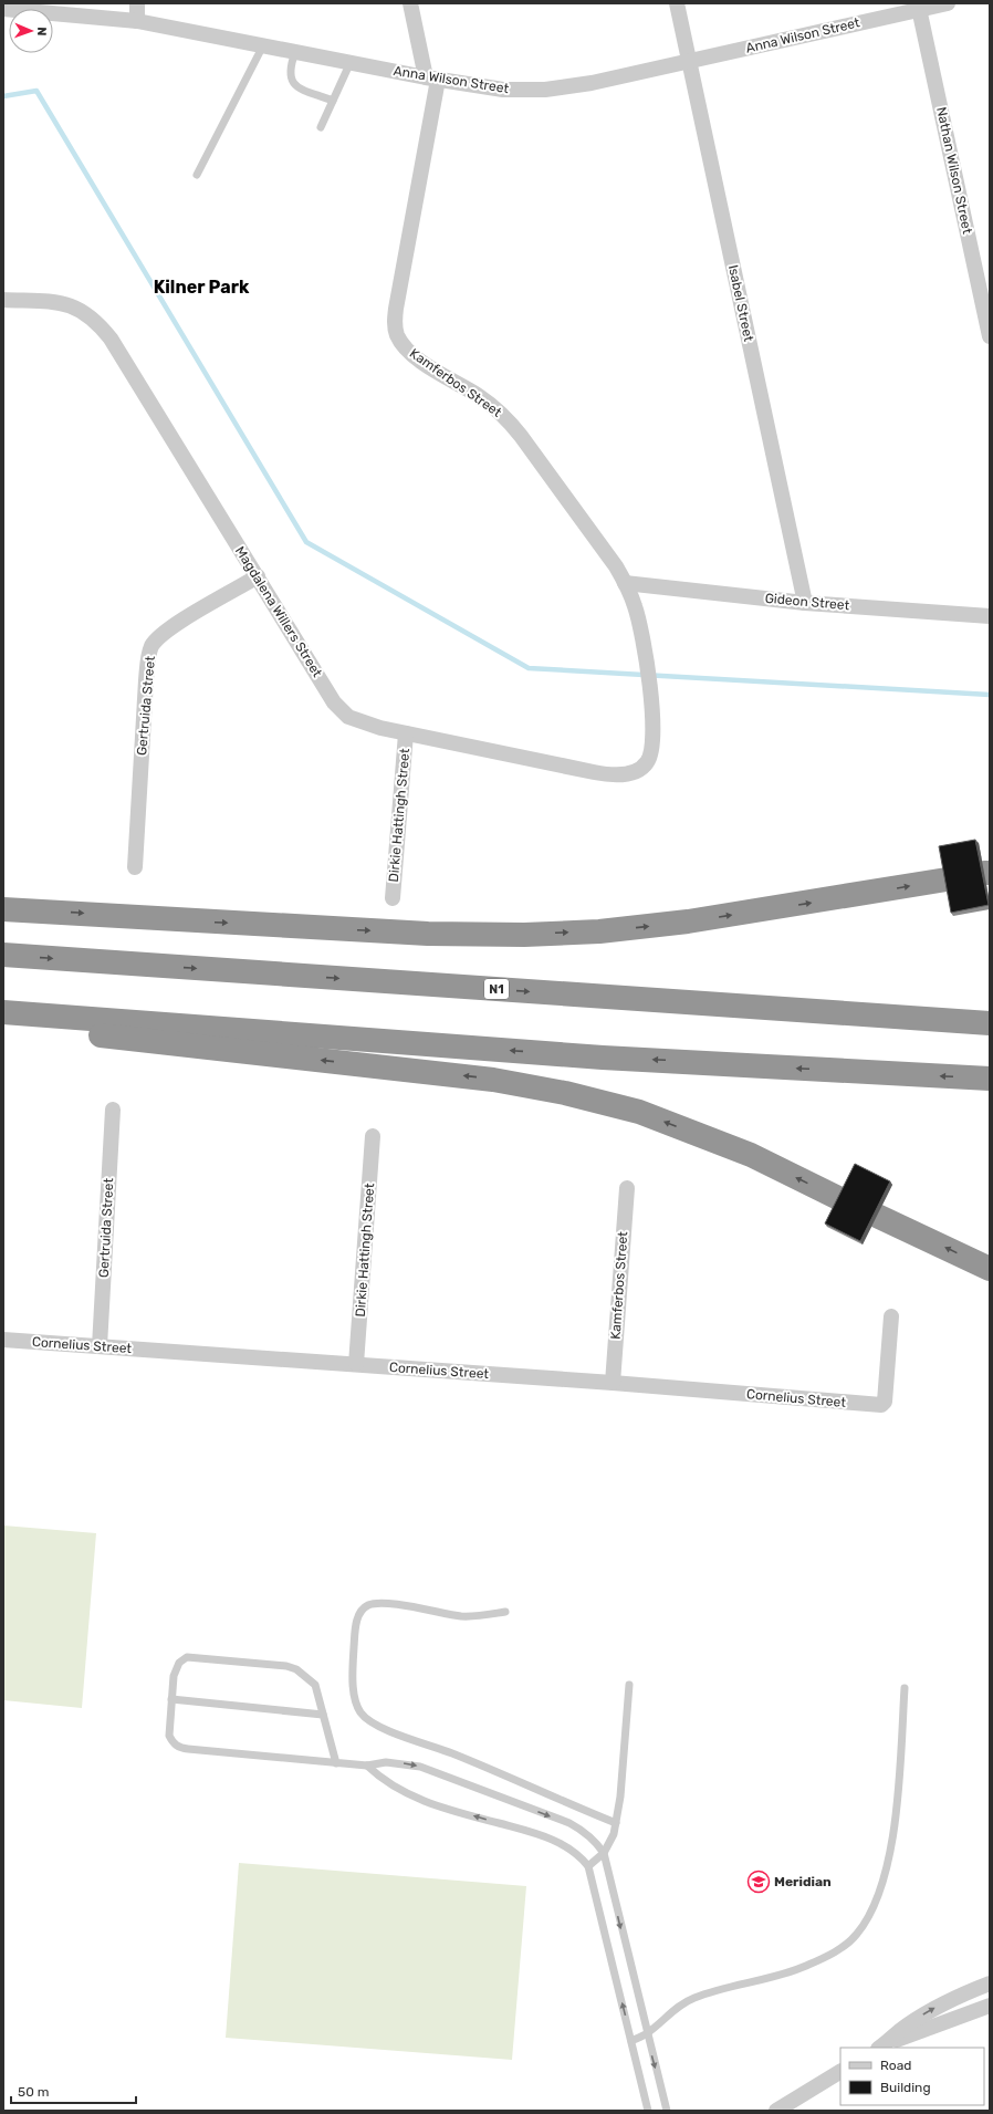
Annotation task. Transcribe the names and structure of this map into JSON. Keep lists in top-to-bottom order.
{
  "streets": {
    "highway": ["N1"],
    "street": [
      "Anna Wilson Street",
      "Nathan Wilson Street",
      "Isabel Street",
      "Kamferbos Street",
      "Gideon Street",
      "Magdalena Willers Street",
      "Gertruida Street",
      "Dirkie Hattingh Street",
      "Cornelius Street"
    ]
  },
  "crossings": [
    ["Anna Wilson Street", "Nathan Wilson Street"],
    ["Anna Wilson Street", "Isabel Street"],
    ["Anna Wilson Street", "Kamferbos Street"],
    ["Isabel Street", "Gideon Street"],
    ["Kamferbos Street", "Gideon Street"],
    ["Kamferbos Street", "Magdalena Willers Street"],
    ["Kamferbos Street", "Cornelius Street"],
    ["Magdalena Willers Street", "Gertruida Street"],
    ["Magdalena Willers Street", "Dirkie Hattingh Street"],
    ["Gertruida Street", "Cornelius Street"],
    ["Dirkie Hattingh Street", "Cornelius Street"]
  ],
  "districts": ["Kilner Park"],
  "places": {
    "school or university": ["Meridian"]
  },
  "legend": ["Road", "Building"],
  "scale_bar": "50 m",
  "north": "right"
}
